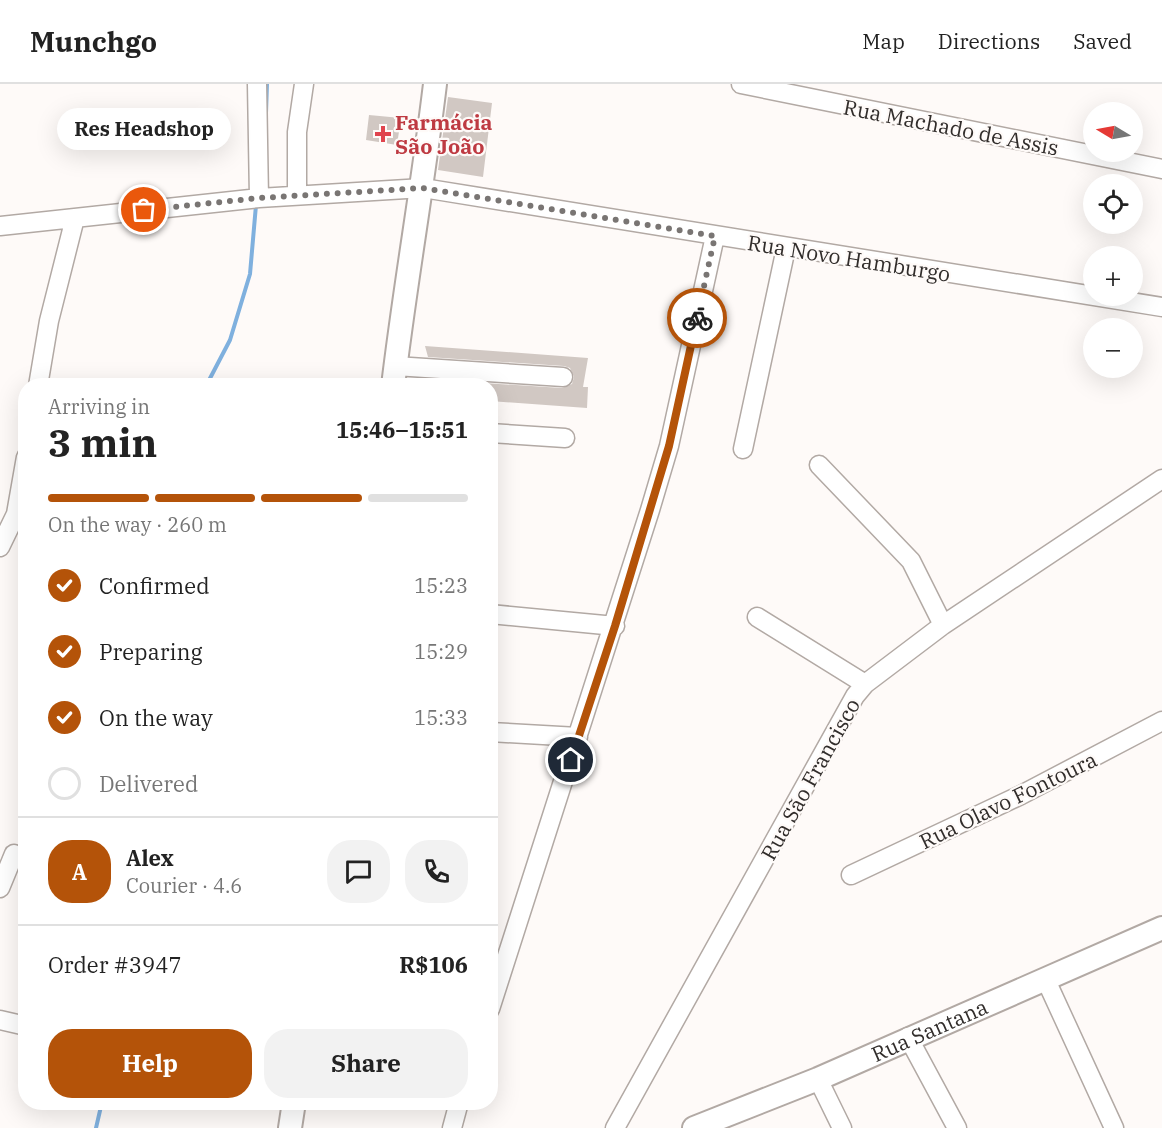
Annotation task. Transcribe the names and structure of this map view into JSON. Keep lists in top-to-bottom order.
{
  "streets": {
    "main road": ["Rua Santana"],
    "street": [
      "Rua Machado de Assis",
      "Rua Novo Hamburgo",
      "Rua São Francisco",
      "Rua Olavo Fontoura"
    ]
  },
  "places": {
    "health": ["Farmácia São João"],
    "other": ["Res Headshop"]
  },
  "north": "left",
  "page": {
    "header": "Munchgo",
    "nav": ["Map", "Directions", "Saved"],
    "map_buttons": ["+", "−"],
    "bubble": "Res Headshop",
    "heading": ["3 min", "Arriving in", "15:46–15:51"],
    "panel": [
      "Alex",
      "Courier · 4.6",
      "Order #3947",
      "R$106"
    ],
    "bar": "On the way · 260 m",
    "list": [
      ["Confirmed", "15:23"],
      ["Preparing", "15:29"],
      ["On the way", "15:33"],
      "Delivered"
    ],
    "round": "A",
    "buttons": ["Help", "Share"]
  }
}
